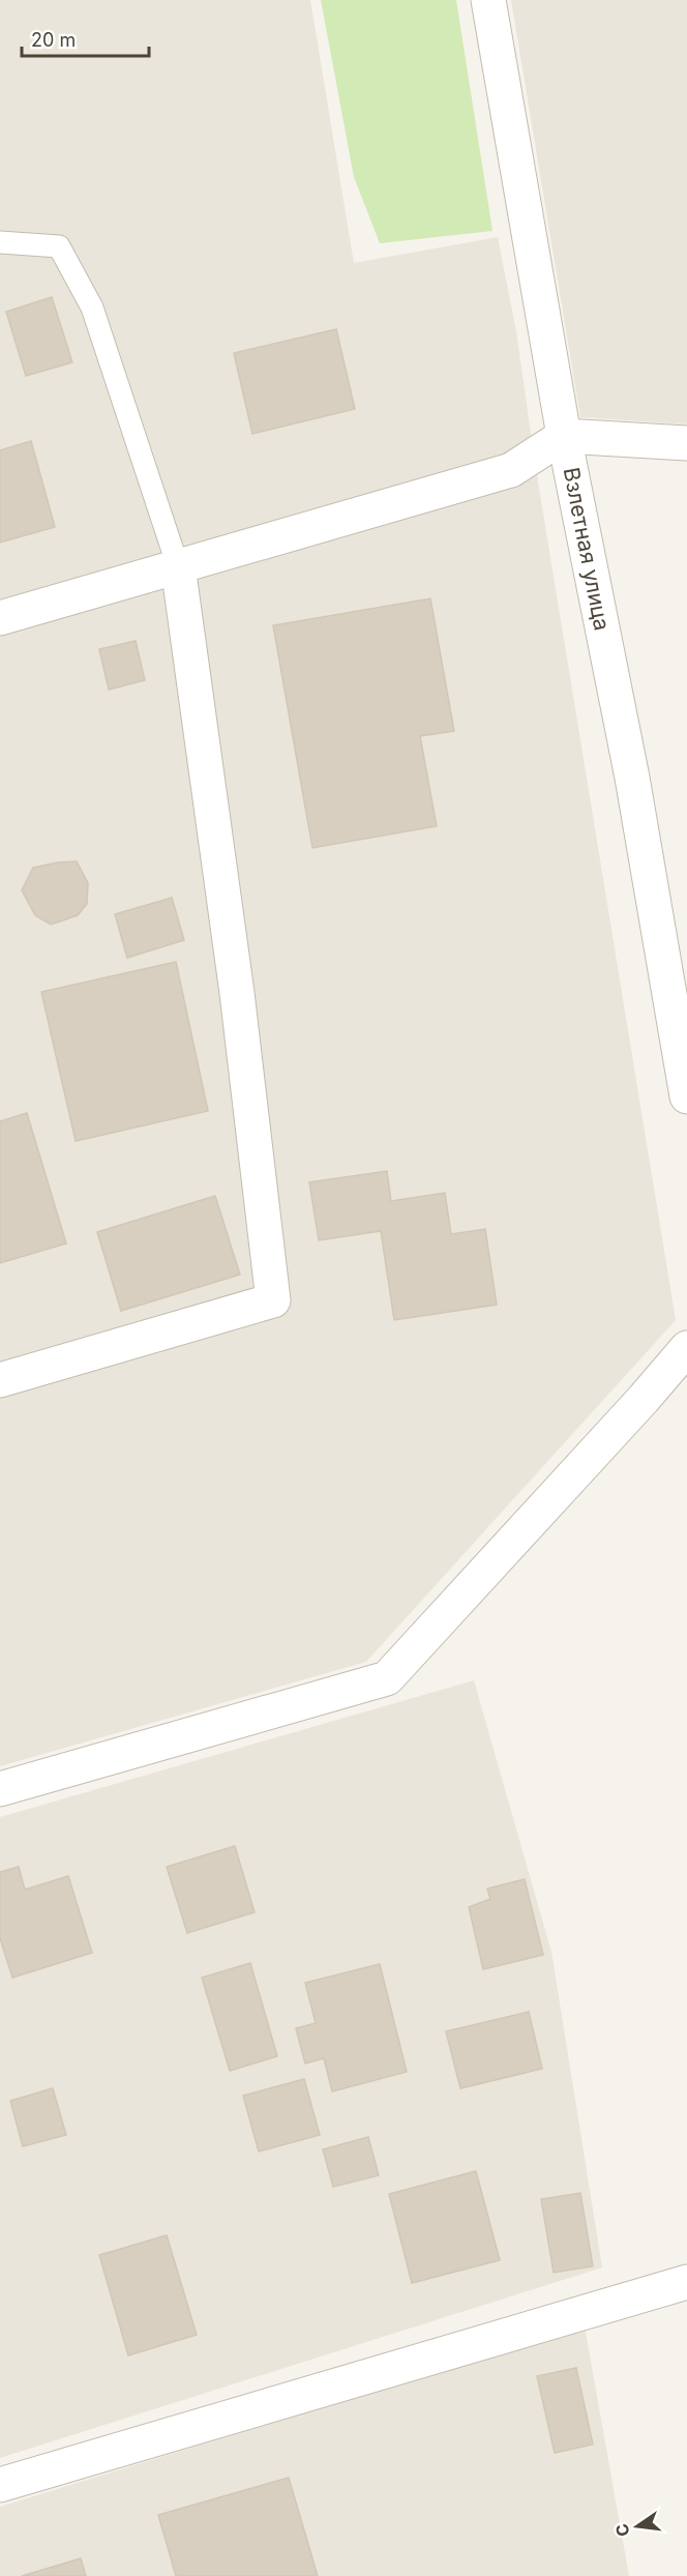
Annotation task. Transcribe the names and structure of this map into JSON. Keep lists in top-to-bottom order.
{
  "streets": {
    "street": ["Взлетная улица"]
  },
  "scale_bar": "20 m",
  "north": "left"
}
